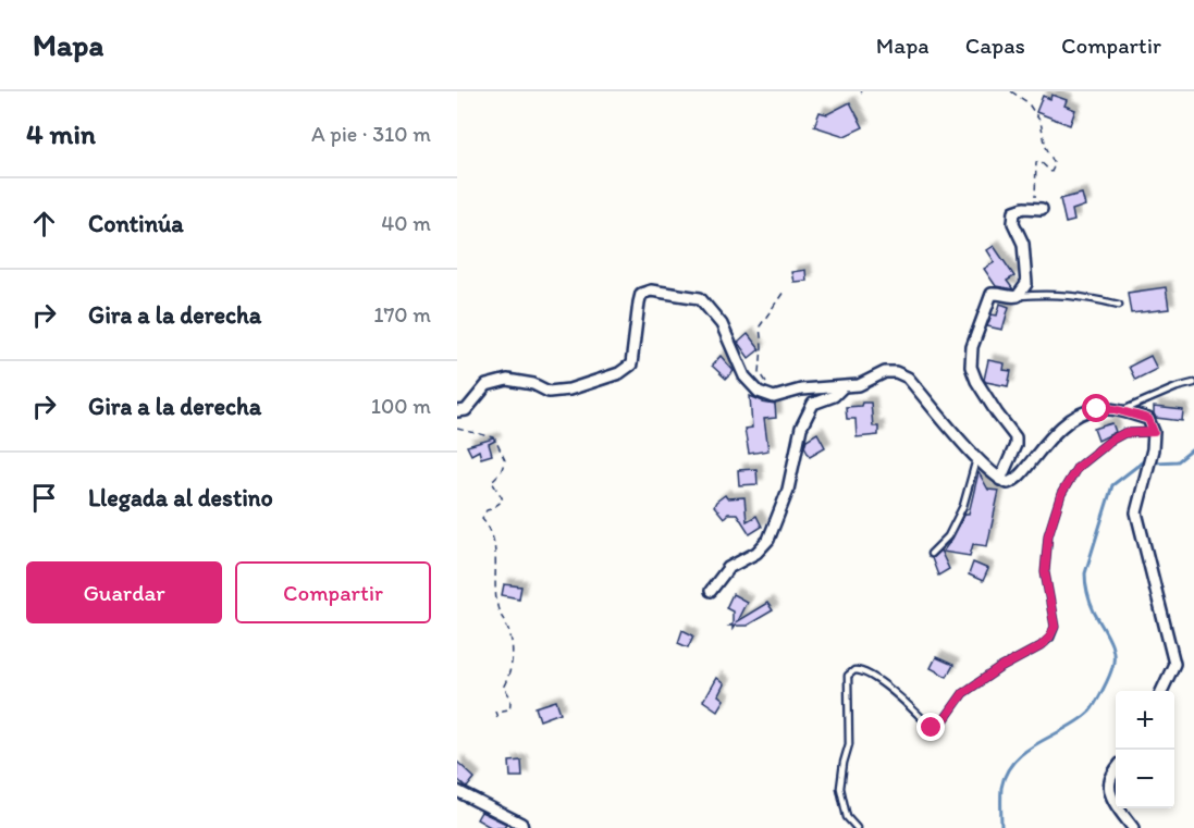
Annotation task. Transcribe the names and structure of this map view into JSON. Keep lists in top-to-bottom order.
{
  "page": {
    "header": "Mapa",
    "nav": ["Mapa", "Capas", "Compartir"],
    "heading": ["4 min", "A pie · 310 m"],
    "list": [
      ["Continúa", "40 m"],
      ["Gira a la derecha", "170 m"],
      ["Gira a la derecha", "100 m"],
      "Llegada al destino"
    ],
    "buttons": ["Guardar", "Compartir"],
    "map_buttons": ["+", "−"]
  }
}
